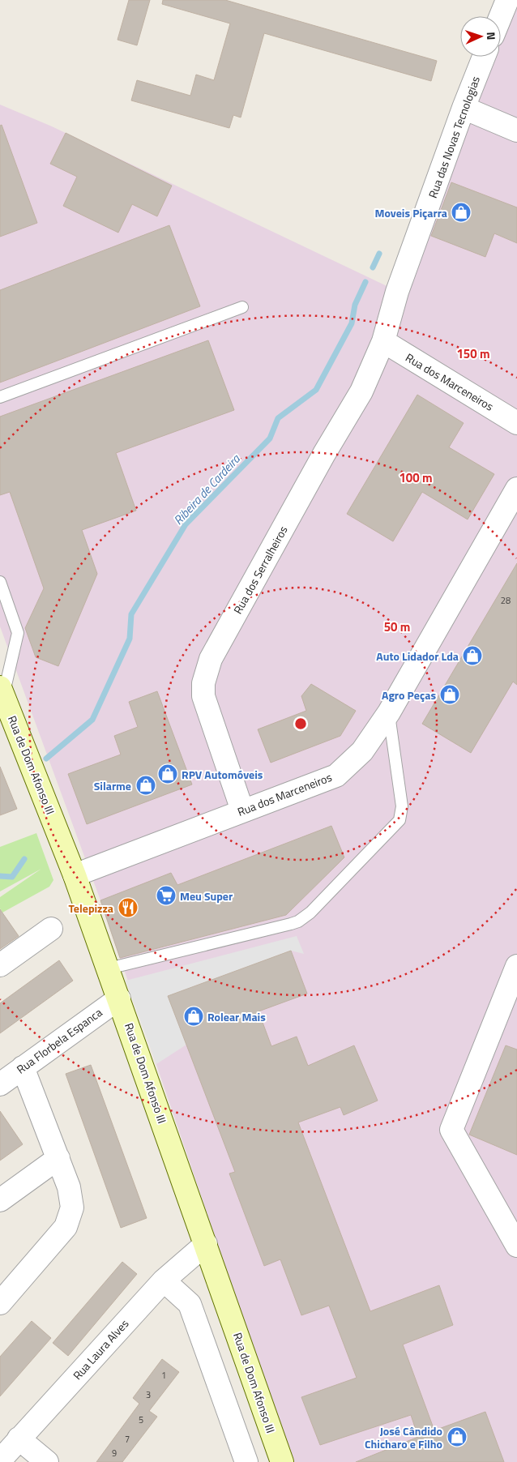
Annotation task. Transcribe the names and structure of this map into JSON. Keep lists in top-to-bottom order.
{
  "streets": {
    "main road": ["Rua de Dom Afonso III"],
    "street": [
      "Rua das Novas Tecnologias",
      "Rua dos Marceneiros",
      "Rua dos Serralheiros",
      "Rua Florbela Espanca",
      "Rua Laura Alves"
    ]
  },
  "crossings": [
    ["Rua das Novas Tecnologias", "Rua dos Marceneiros"],
    ["Rua das Novas Tecnologias", "Rua dos Serralheiros"],
    ["Rua dos Marceneiros", "Rua dos Serralheiros"],
    ["Rua dos Marceneiros", "Rua de Dom Afonso III"],
    ["Rua de Dom Afonso III", "Rua Florbela Espanca"],
    ["Rua de Dom Afonso III", "Rua Laura Alves"]
  ],
  "water": ["Ribeira de Cardeira"],
  "places": {
    "shop": [
      "Moveis Piçarra",
      "Auto Lidador Lda",
      "Agro Peças",
      "RPV Automóveis",
      "Silarme",
      "Rolear Mais",
      "José Cândido Chicharo e Filho"
    ],
    "supermarket": ["Meu Super"],
    "restaurant": ["Telepizza"]
  },
  "house_numbers": [
    "28",
    "1",
    "3",
    "5",
    "7",
    "9"
  ],
  "north": "right",
  "rings": ["150 m", "100 m", "50 m"]
}
